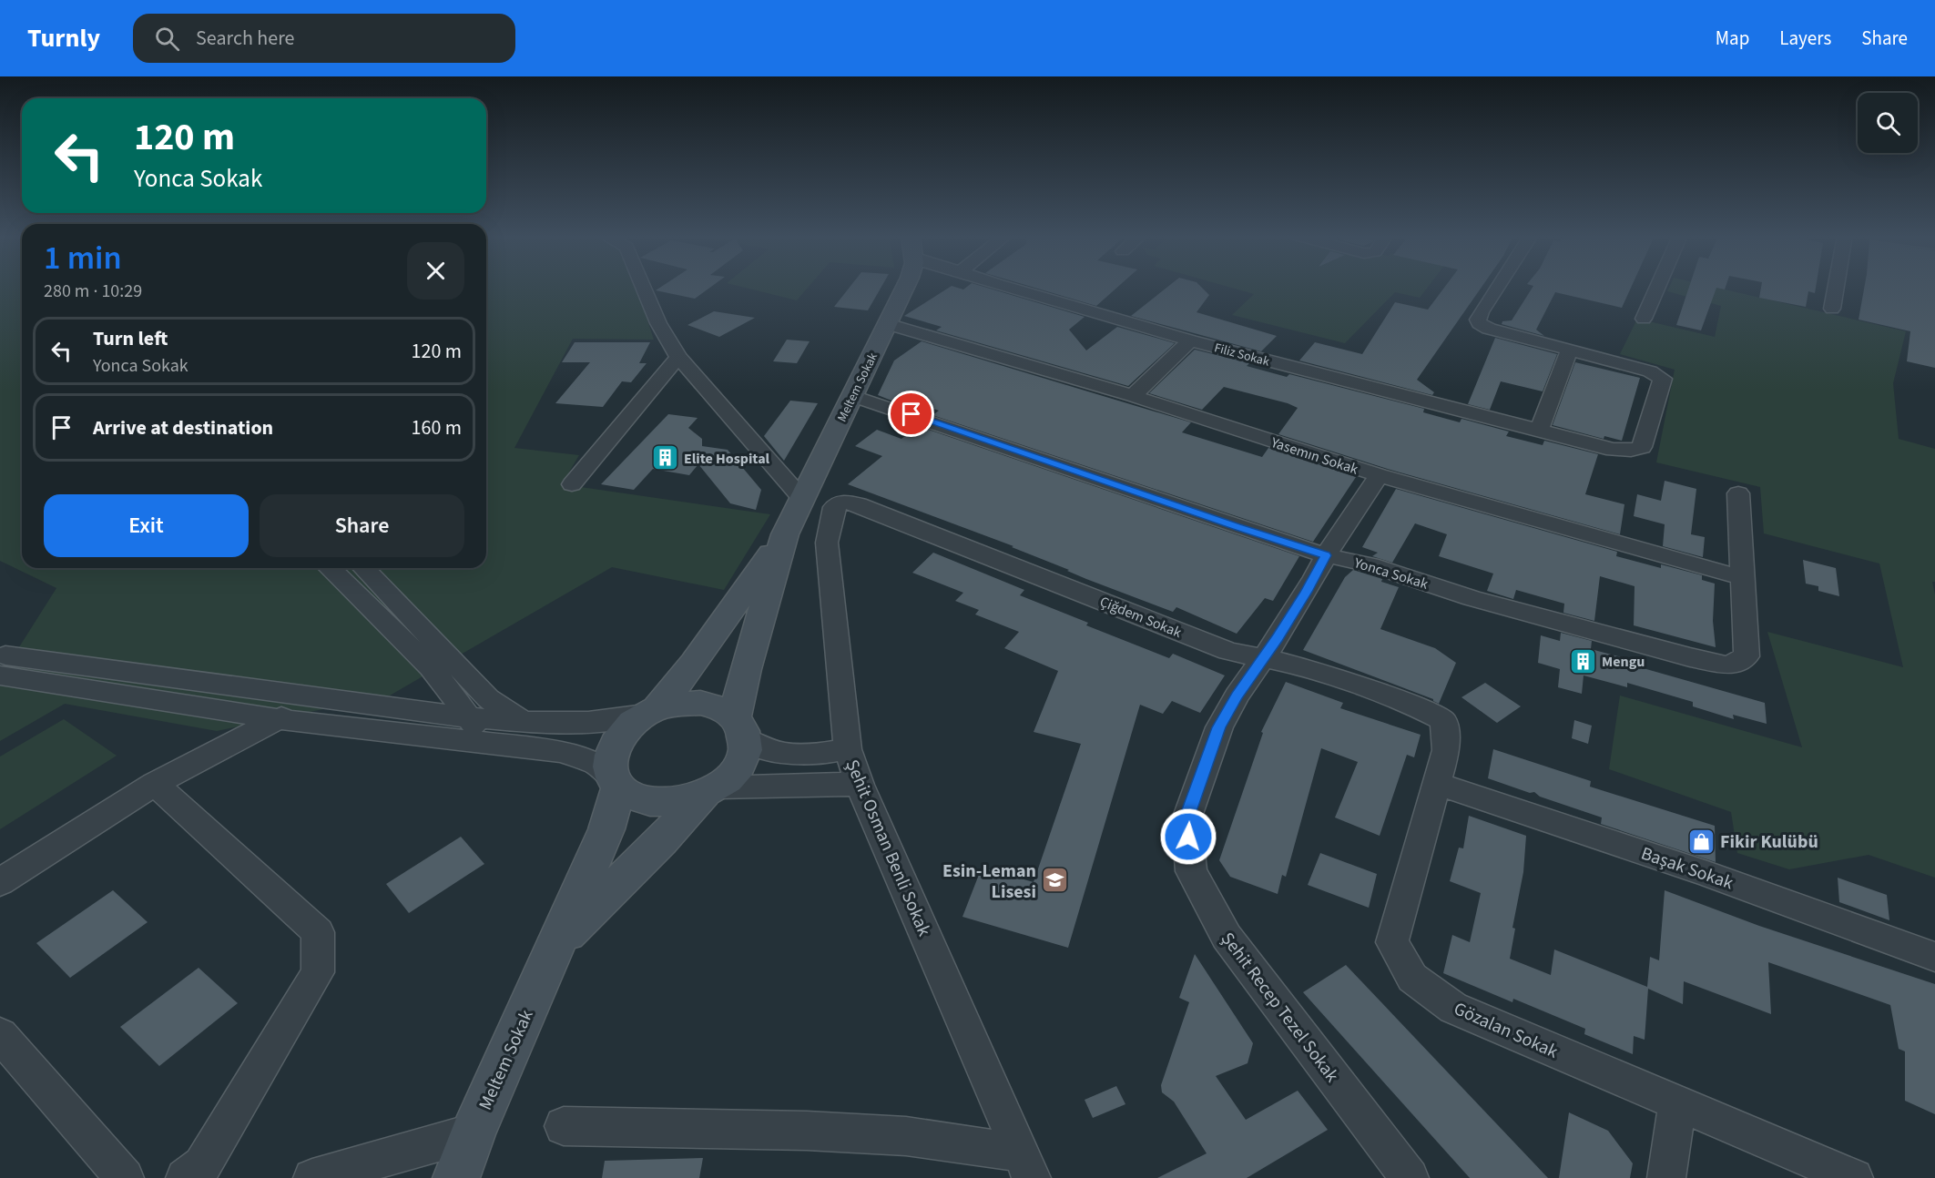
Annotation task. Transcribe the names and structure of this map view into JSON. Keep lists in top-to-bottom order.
{
  "streets": {
    "main road": ["Meltem Sokak"],
    "street": [
      "Filiz Sokak",
      "Yasemın Sokak",
      "Yonca Sokak",
      "Çiğdem Sokak",
      "Şehit Osman Benli Sokak",
      "Başak Sokak",
      "Şehit Recep Tezel Sokak",
      "Gözalan Sokak"
    ]
  },
  "crossings": [
    ["Meltem Sokak", "Yasemın Sokak"],
    ["Meltem Sokak", "Yonca Sokak"],
    ["Yasemın Sokak", "Yonca Sokak"],
    ["Çiğdem Sokak", "Şehit Osman Benli Sokak"],
    ["Çiğdem Sokak", "Şehit Recep Tezel Sokak"],
    ["Çiğdem Sokak", "Gözalan Sokak"],
    ["Başak Sokak", "Gözalan Sokak"]
  ],
  "places": {
    "building": ["Elite Hospital", "Mengu"],
    "shop": ["Fikir Kulübü"],
    "school or university": ["Esin-Leman Lisesi"]
  },
  "page": {
    "header": "Turnly",
    "search": "Search here",
    "nav": ["Map", "Layers", "Share"],
    "turn": ["120 m", "Yonca Sokak"],
    "heading": ["1 min", "280 m · 10:29"],
    "list": [
      {
        "name": "Turn left",
        "note": "Yonca Sokak",
        "value": "120 m"
      },
      {
        "name": "Arrive at destination",
        "value": "160 m"
      }
    ],
    "buttons": ["Exit", "Share"]
  }
}
